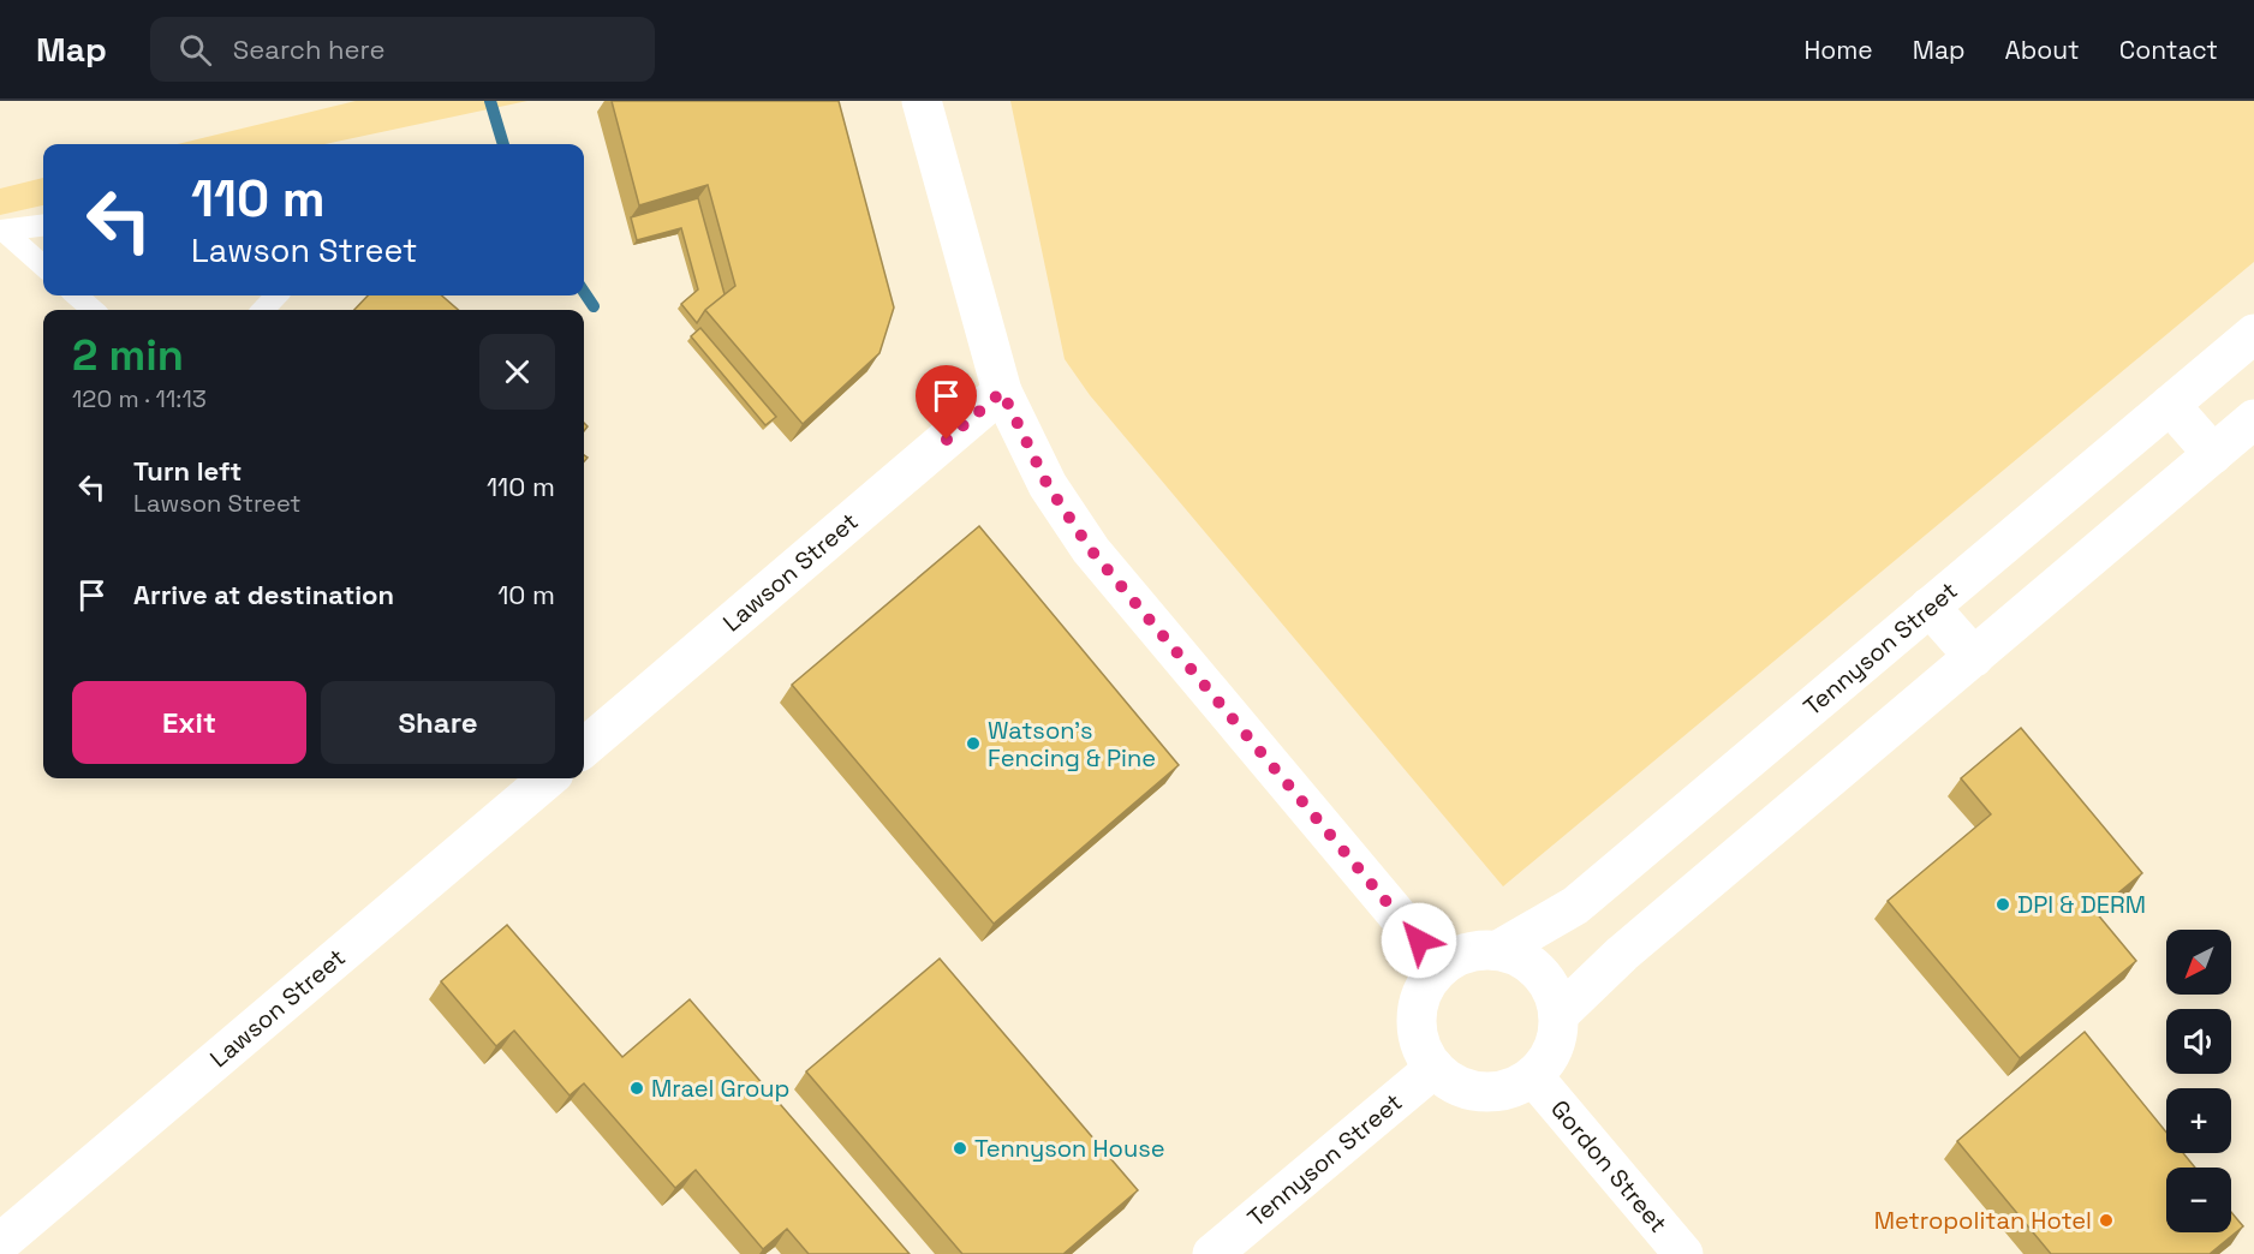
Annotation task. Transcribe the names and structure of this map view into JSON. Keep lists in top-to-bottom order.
{
  "streets": {
    "street": ["Lawson Street", "Tennyson Street", "Gordon Street"]
  },
  "crossings": [
    ["Tennyson Street", "Gordon Street"]
  ],
  "places": [
    "Watson's Fencing & Pine",
    "DPI & DERM",
    "Mrael Group",
    "Tennyson House",
    "Metropolitan Hotel"
  ],
  "north": "bottom left",
  "page": {
    "header": "Map",
    "search": "Search here",
    "nav": [
      "Home",
      "Map",
      "About",
      "Contact"
    ],
    "turn": ["110 m", "Lawson Street"],
    "heading": ["2 min", "120 m · 11:13"],
    "list": [
      {
        "name": "Turn left",
        "note": "Lawson Street",
        "value": "110 m"
      },
      {
        "name": "Arrive at destination",
        "value": "10 m"
      }
    ],
    "buttons": ["Exit", "Share"],
    "map_buttons": ["+", "−"]
  }
}
